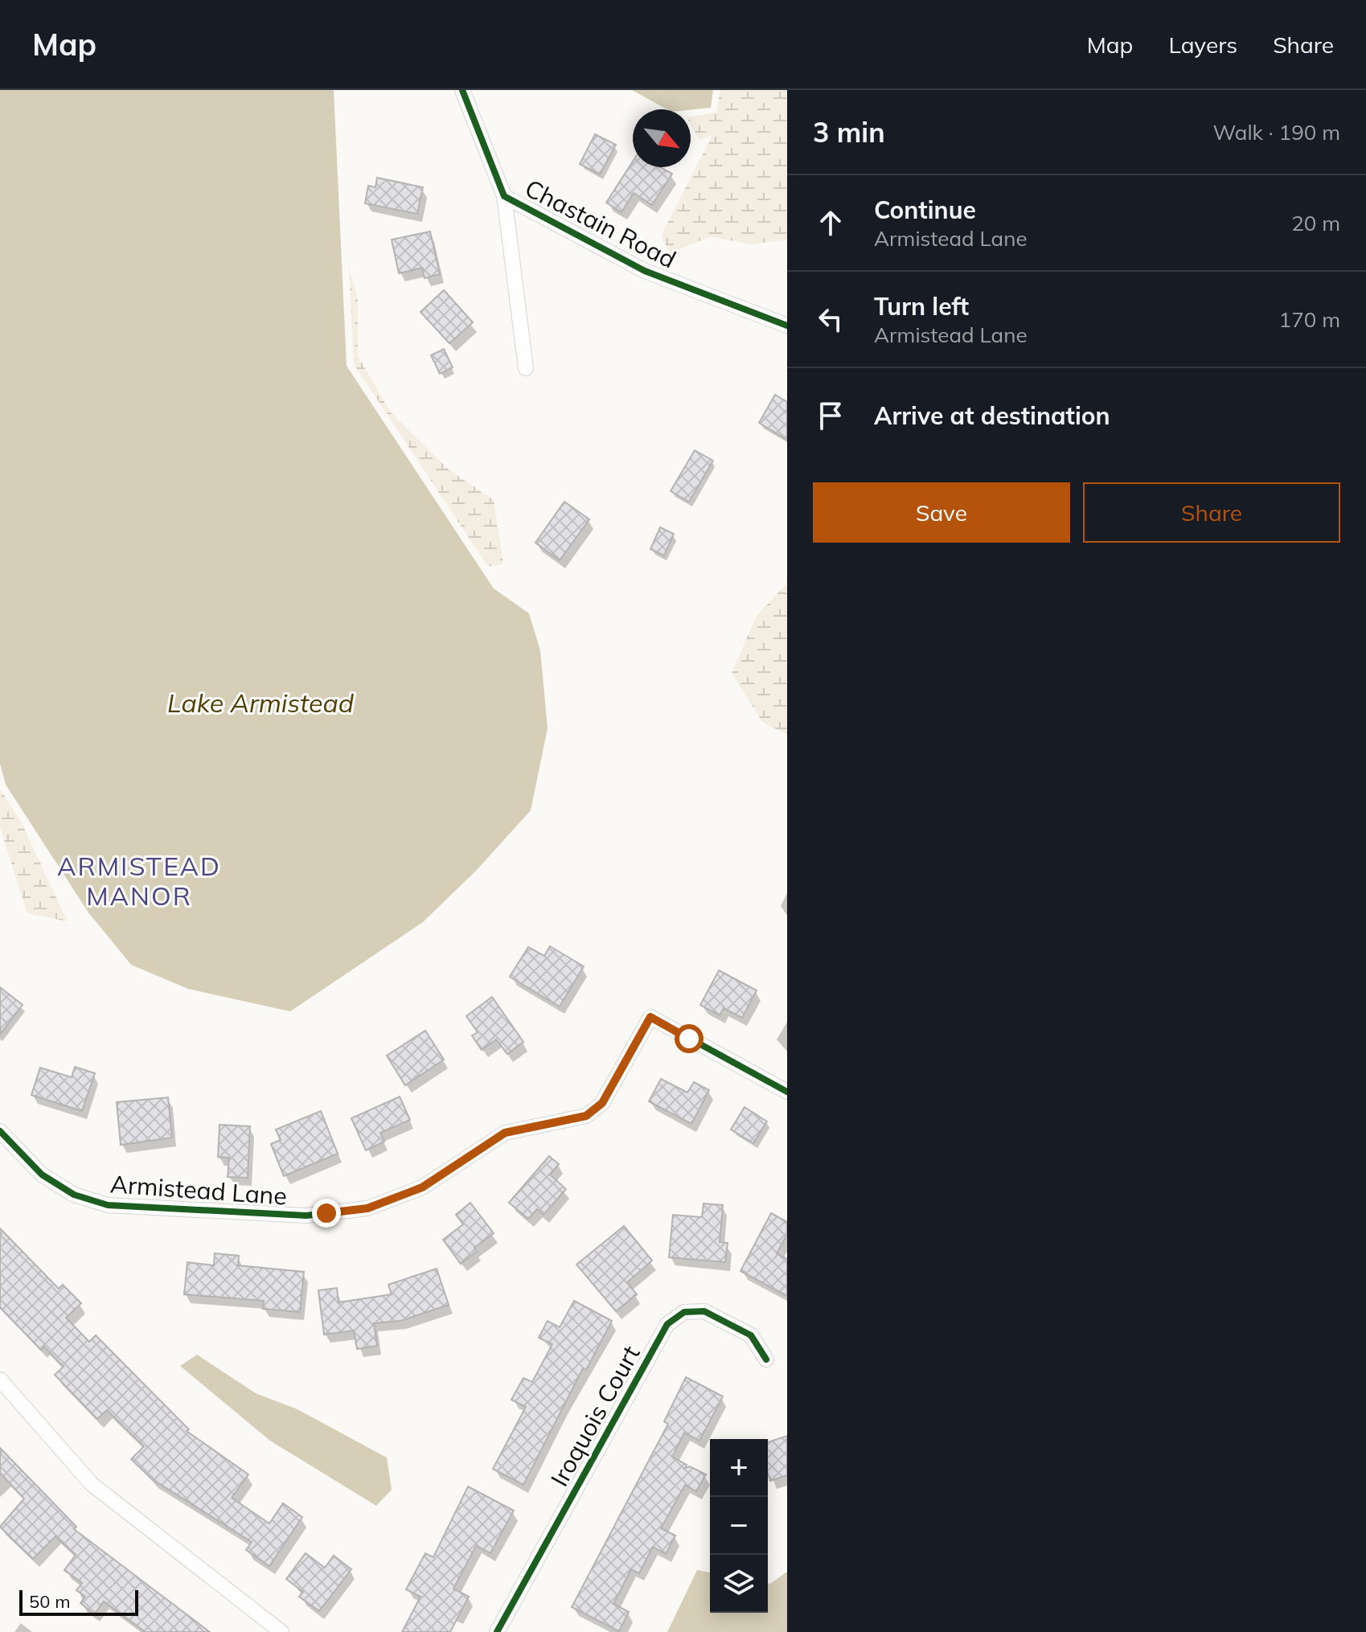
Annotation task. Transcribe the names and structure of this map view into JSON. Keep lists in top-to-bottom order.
{
  "streets": {
    "street": ["Chastain Road", "Armistead Lane", "Iroquois Court"]
  },
  "districts": ["ARMISTEAD MANOR"],
  "water": ["Lake Armistead"],
  "scale_bar": "50 m",
  "north": "bottom right",
  "page": {
    "header": "Map",
    "nav": ["Map", "Layers", "Share"],
    "heading": ["3 min", "Walk · 190 m"],
    "list": [
      ["Continue", "Armistead Lane", "20 m"],
      ["Turn left", "Armistead Lane", "170 m"],
      "Arrive at destination"
    ],
    "buttons": ["Save", "Share"],
    "map_buttons": ["+", "−"],
    "scale": "50 m"
  }
}
